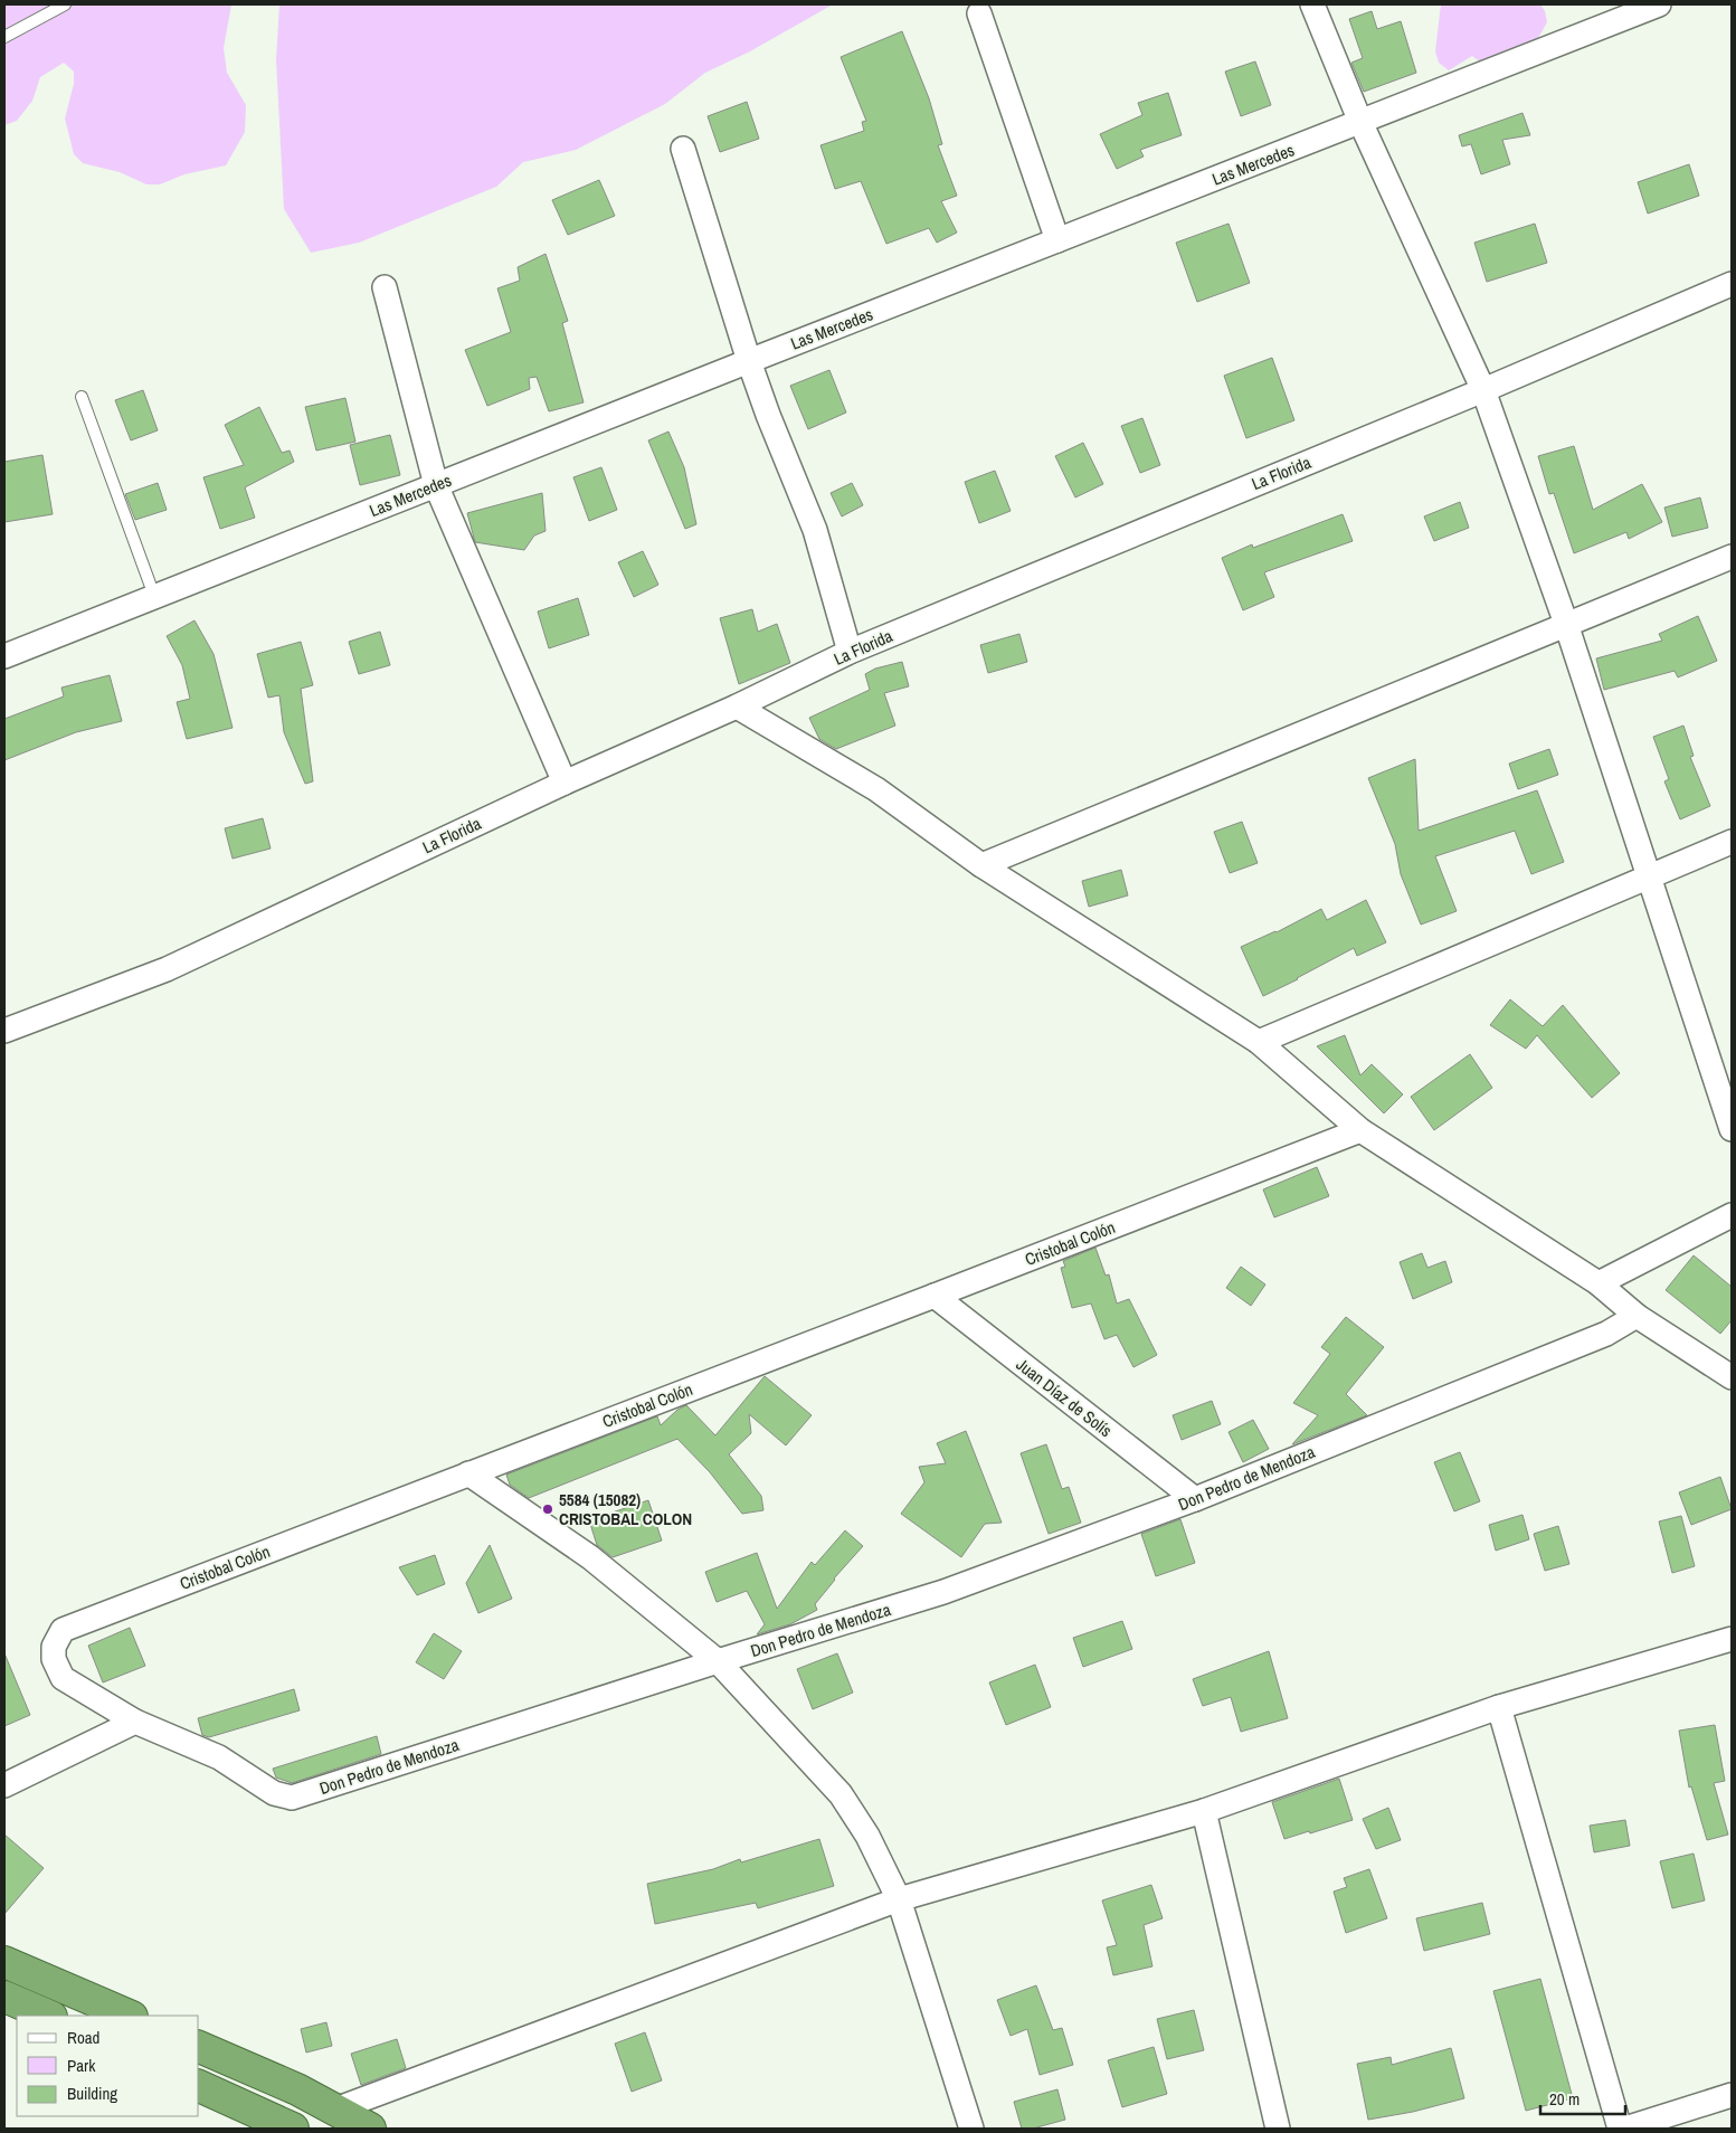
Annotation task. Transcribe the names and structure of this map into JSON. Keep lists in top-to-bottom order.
{
  "streets": {
    "street": [
      "Las Mercedes",
      "La Florida",
      "Cristobal Colón",
      "Juan Díaz de Solís",
      "Don Pedro de Mendoza"
    ]
  },
  "crossings": [
    ["Cristobal Colón", "Juan Díaz de Solís"],
    ["Cristobal Colón", "Don Pedro de Mendoza"],
    ["Juan Díaz de Solís", "Don Pedro de Mendoza"]
  ],
  "places": ["5584 (15082) CRISTOBAL COLON"],
  "legend": ["Road", "Park", "Building"],
  "scale_bar": "20 m"
}
